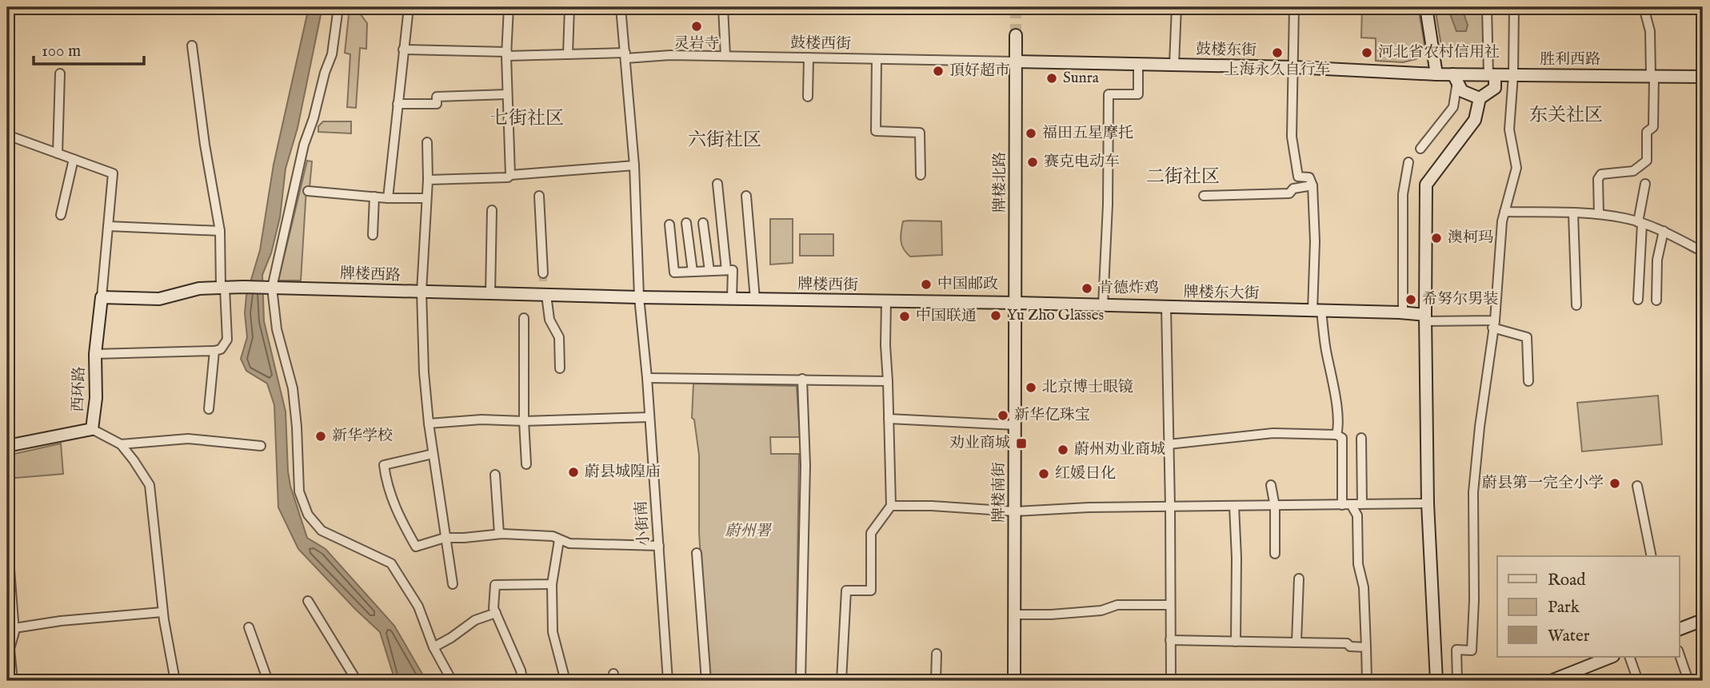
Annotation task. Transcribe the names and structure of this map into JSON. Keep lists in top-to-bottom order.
{
  "streets": {
    "main road": [
      "鼓楼东街",
      "胜利西路",
      "牌楼北路",
      "牌楼西路",
      "牌楼西街",
      "牌楼东大街",
      "西环路",
      "牌楼南街"
    ],
    "street": ["鼓楼西街", "小街南"]
  },
  "crossings": [
    ["鼓楼西街", "鼓楼东街"],
    ["鼓楼西街", "牌楼北路"],
    ["鼓楼西街", "小街南"],
    ["鼓楼东街", "胜利西路"],
    ["鼓楼东街", "牌楼北路"],
    ["牌楼北路", "牌楼西街"],
    ["牌楼北路", "牌楼东大街"],
    ["牌楼北路", "牌楼南街"],
    ["牌楼西路", "牌楼西街"],
    ["牌楼西路", "西环路"],
    ["牌楼西路", "小街南"],
    ["牌楼西街", "牌楼东大街"],
    ["牌楼西街", "牌楼南街"],
    ["牌楼西街", "小街南"],
    ["牌楼东大街", "牌楼南街"]
  ],
  "districts": [
    "东关社区",
    "七街社区",
    "六街社区",
    "二街社区"
  ],
  "parks": ["蔚州署"],
  "places": {
    "other": [
      "灵岩寺",
      "上海永久自行车",
      "河北省农村信用社",
      "頂好超市",
      "Sunra",
      "福田五星摩托",
      "赛克电动车",
      "澳柯玛",
      "中国邮政",
      "肯德炸鸡",
      "希努尔男装",
      "Yu Zho Glasses",
      "中国联通",
      "北京博士眼镜",
      "新华亿珠宝",
      "新华学校",
      "蔚州劝业商城",
      "蔚县城隍庙",
      "红媛日化",
      "蔚县第一完全小学"
    ],
    "transit": ["劝业商城"]
  },
  "legend": ["Road", "Park", "Water"],
  "scale_bar": "100 m"
}
